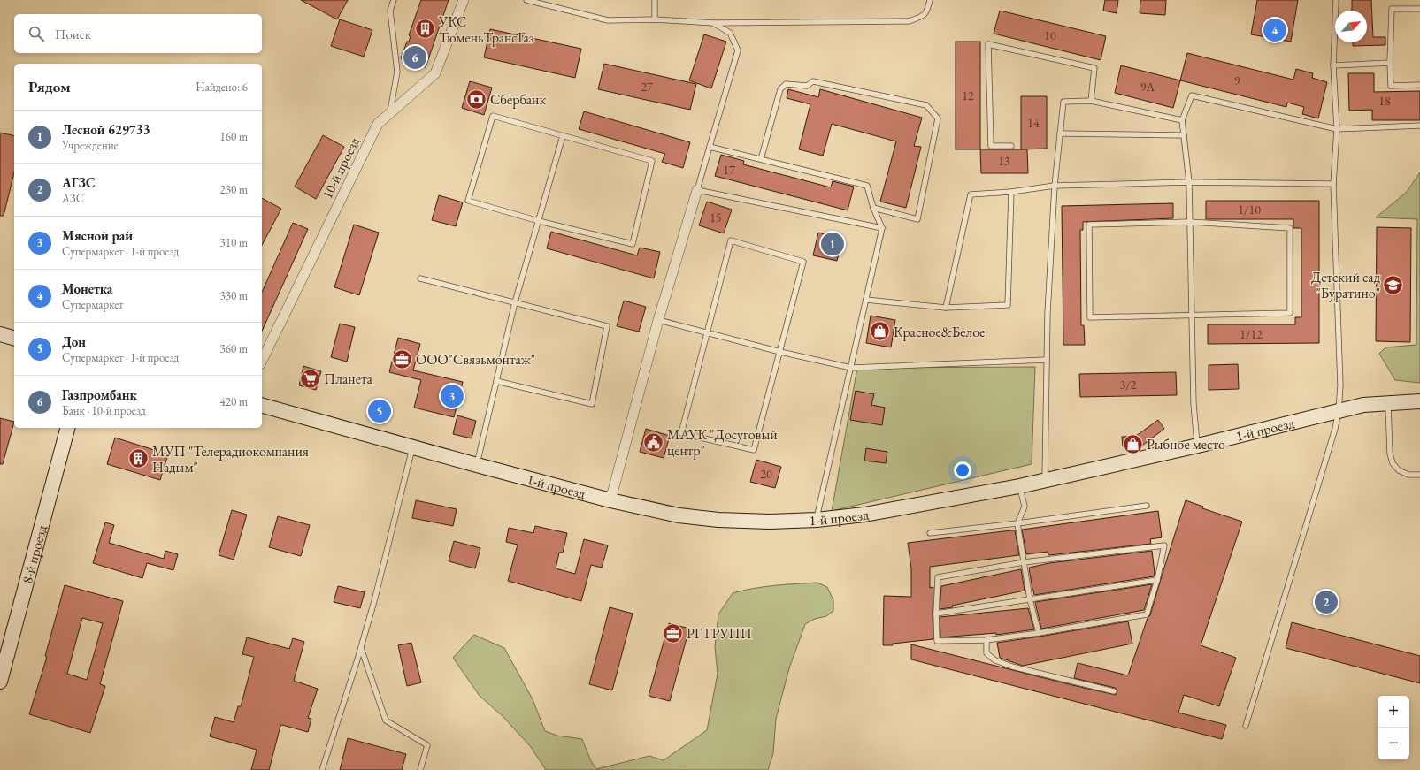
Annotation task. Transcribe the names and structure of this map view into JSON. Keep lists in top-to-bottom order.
{
  "streets": {
    "street": ["10-й проезд", "1-й проезд", "8-й проезд"]
  },
  "places": {
    "building": ["УКС ТюменьТрансГаз", "МУП \"Телерадиокомпания Надым\""],
    "bank": ["Сбербанк"],
    "school or university": ["Детский сад \"Буратино\""],
    "shop": ["Красное&Белое", "Рыбное место"],
    "office": ["ООО\"Связьмонтаж\"", "РГ ГРУПП"],
    "supermarket": ["Планета"],
    "public building": ["МАУК \"Досуговый центр\""]
  },
  "house_numbers": [
    "10",
    "9",
    "27",
    "9А",
    "12",
    "18",
    "14",
    "13",
    "17",
    "1/10",
    "15",
    "1/12",
    "3/2",
    "20"
  ],
  "north": "top right",
  "page": {
    "search": "Поиск",
    "pins": [
      "4",
      "6",
      "1",
      "3",
      "5",
      "2"
    ],
    "heading": ["Рядом", "Найдено: 6"],
    "list": [
      {
        "mark": "1",
        "name": "Лесной 629733",
        "note": "Учреждение",
        "value": "160 m"
      },
      {
        "mark": "2",
        "name": "АГЗС",
        "note": "АЗС",
        "value": "230 m"
      },
      {
        "mark": "3",
        "name": "Мясной рай",
        "note": "Супермаркет · 1-й проезд",
        "value": "310 m"
      },
      {
        "mark": "4",
        "name": "Монетка",
        "note": "Супермаркет",
        "value": "330 m"
      },
      {
        "mark": "5",
        "name": "Дон",
        "note": "Супермаркет · 1-й проезд",
        "value": "360 m"
      },
      {
        "mark": "6",
        "name": "Газпромбанк",
        "note": "Банк · 10-й проезд",
        "value": "420 m"
      }
    ],
    "map_buttons": ["+", "−"]
  }
}
